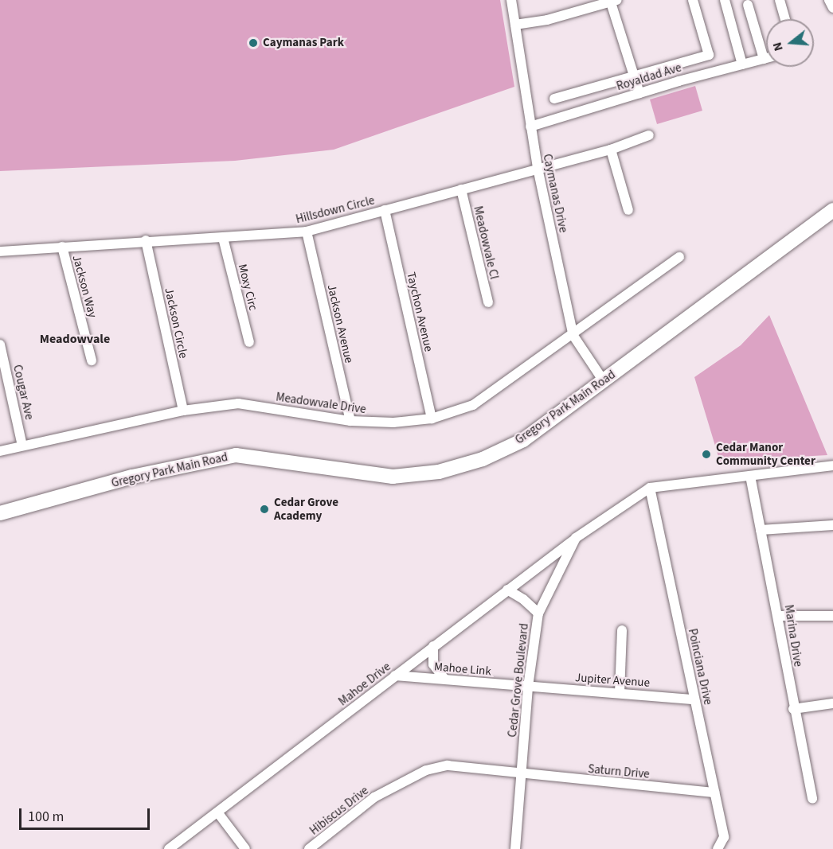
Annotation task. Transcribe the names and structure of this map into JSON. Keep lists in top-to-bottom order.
{
  "streets": {
    "street": [
      "Royaldad Ave",
      "Caymanas Drive",
      "Hillsdown Circle",
      "Meadowvale Cl",
      "Jackson Way",
      "Moxy Circ",
      "Taychon Avenue",
      "Jackson Circle",
      "Jackson Avenue",
      "Cougar Ave",
      "Meadowvale Drive",
      "Gregory Park Main Road",
      "Marina Drive",
      "Poinciana Drive",
      "Mahoe Link",
      "Cedar Grove Boulevard",
      "Jupiter Avenue",
      "Mahoe Drive",
      "Saturn Drive",
      "Hibiscus Drive"
    ]
  },
  "crossings": [
    ["Royaldad Ave", "Caymanas Drive"],
    ["Caymanas Drive", "Hillsdown Circle"],
    ["Caymanas Drive", "Meadowvale Drive"],
    ["Caymanas Drive", "Gregory Park Main Road"],
    ["Hillsdown Circle", "Meadowvale Cl"],
    ["Hillsdown Circle", "Jackson Way"],
    ["Hillsdown Circle", "Moxy Circ"],
    ["Hillsdown Circle", "Taychon Avenue"],
    ["Hillsdown Circle", "Jackson Circle"],
    ["Hillsdown Circle", "Jackson Avenue"],
    ["Taychon Avenue", "Meadowvale Drive"],
    ["Jackson Circle", "Meadowvale Drive"],
    ["Jackson Avenue", "Meadowvale Drive"],
    ["Cougar Ave", "Meadowvale Drive"],
    ["Marina Drive", "Cedar Grove Boulevard"],
    ["Poinciana Drive", "Cedar Grove Boulevard"],
    ["Poinciana Drive", "Jupiter Avenue"],
    ["Poinciana Drive", "Saturn Drive"],
    ["Mahoe Link", "Cedar Grove Boulevard"],
    ["Mahoe Link", "Jupiter Avenue"],
    ["Mahoe Link", "Mahoe Drive"],
    ["Cedar Grove Boulevard", "Jupiter Avenue"],
    ["Cedar Grove Boulevard", "Mahoe Drive"],
    ["Cedar Grove Boulevard", "Saturn Drive"],
    ["Cedar Grove Boulevard", "Hibiscus Drive"],
    ["Saturn Drive", "Hibiscus Drive"]
  ],
  "districts": ["Meadowvale"],
  "places": ["Caymanas Park", "Cedar Manor Community Center", "Cedar Grove Academy"],
  "scale_bar": "100 m",
  "north": "left"
}
